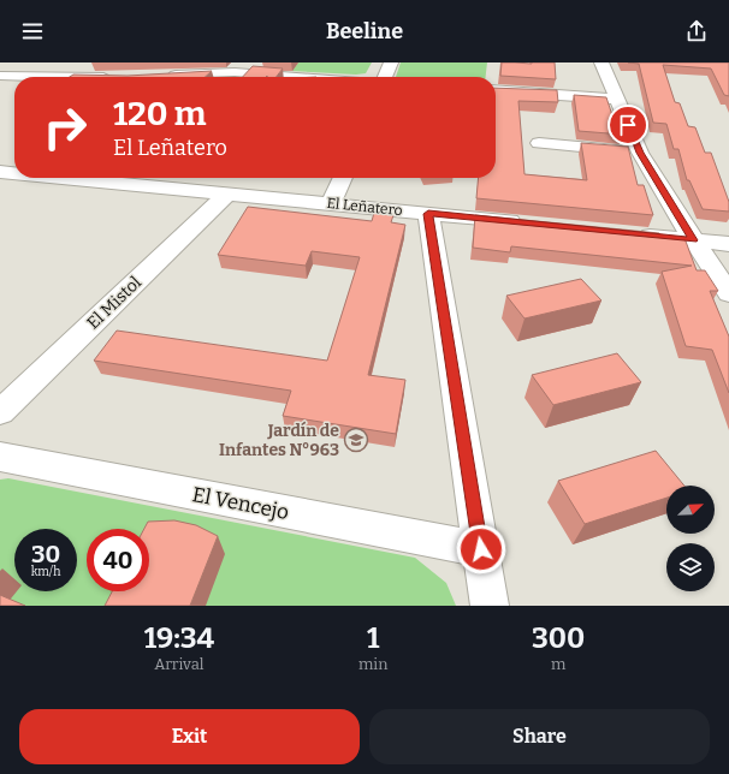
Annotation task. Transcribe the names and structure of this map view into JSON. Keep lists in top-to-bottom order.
{
  "streets": {
    "street": ["El Leñatero", "El Mistol", "El Vencejo"]
  },
  "crossings": [
    ["El Leñatero", "El Mistol"]
  ],
  "places": {
    "school or university": ["Jardín de Infantes N°963"]
  },
  "north": "top right",
  "page": {
    "header": "Beeline",
    "turn": ["120 m", "El Leñatero"],
    "speed": "30 km/h",
    "limit": "40",
    "eta": [
      "19:34",
      "Arrival",
      "1",
      "min",
      "300",
      "m"
    ],
    "buttons": ["Exit", "Share"]
  }
}
